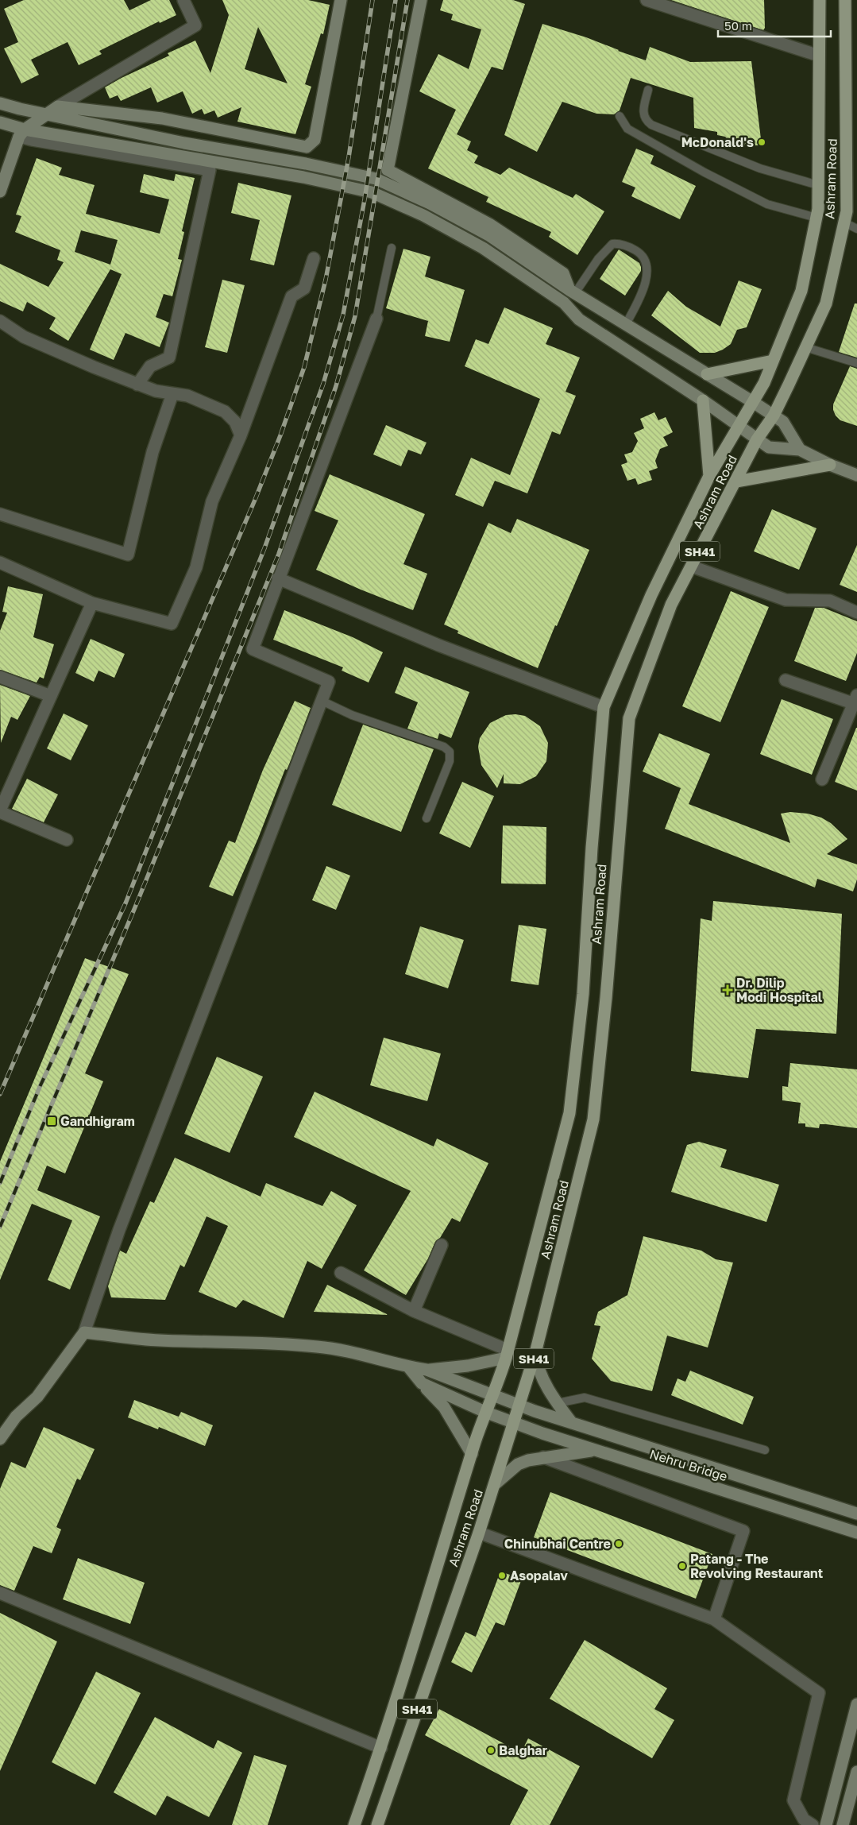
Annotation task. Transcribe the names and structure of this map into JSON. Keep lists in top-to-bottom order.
{
  "streets": {
    "main road": ["Ashram Road", "SH41"],
    "street": ["Nehru Bridge"]
  },
  "crossings": [
    ["Ashram Road", "Nehru Bridge"]
  ],
  "places": {
    "other": [
      "McDonald's",
      "Chinubhai Centre",
      "Patang - The Revolving Restaurant",
      "Asopalav",
      "Balghar"
    ],
    "health": ["Dr. Dilip Modi Hospital"],
    "transit": ["Gandhigram"]
  },
  "scale_bar": "50 m"
}
